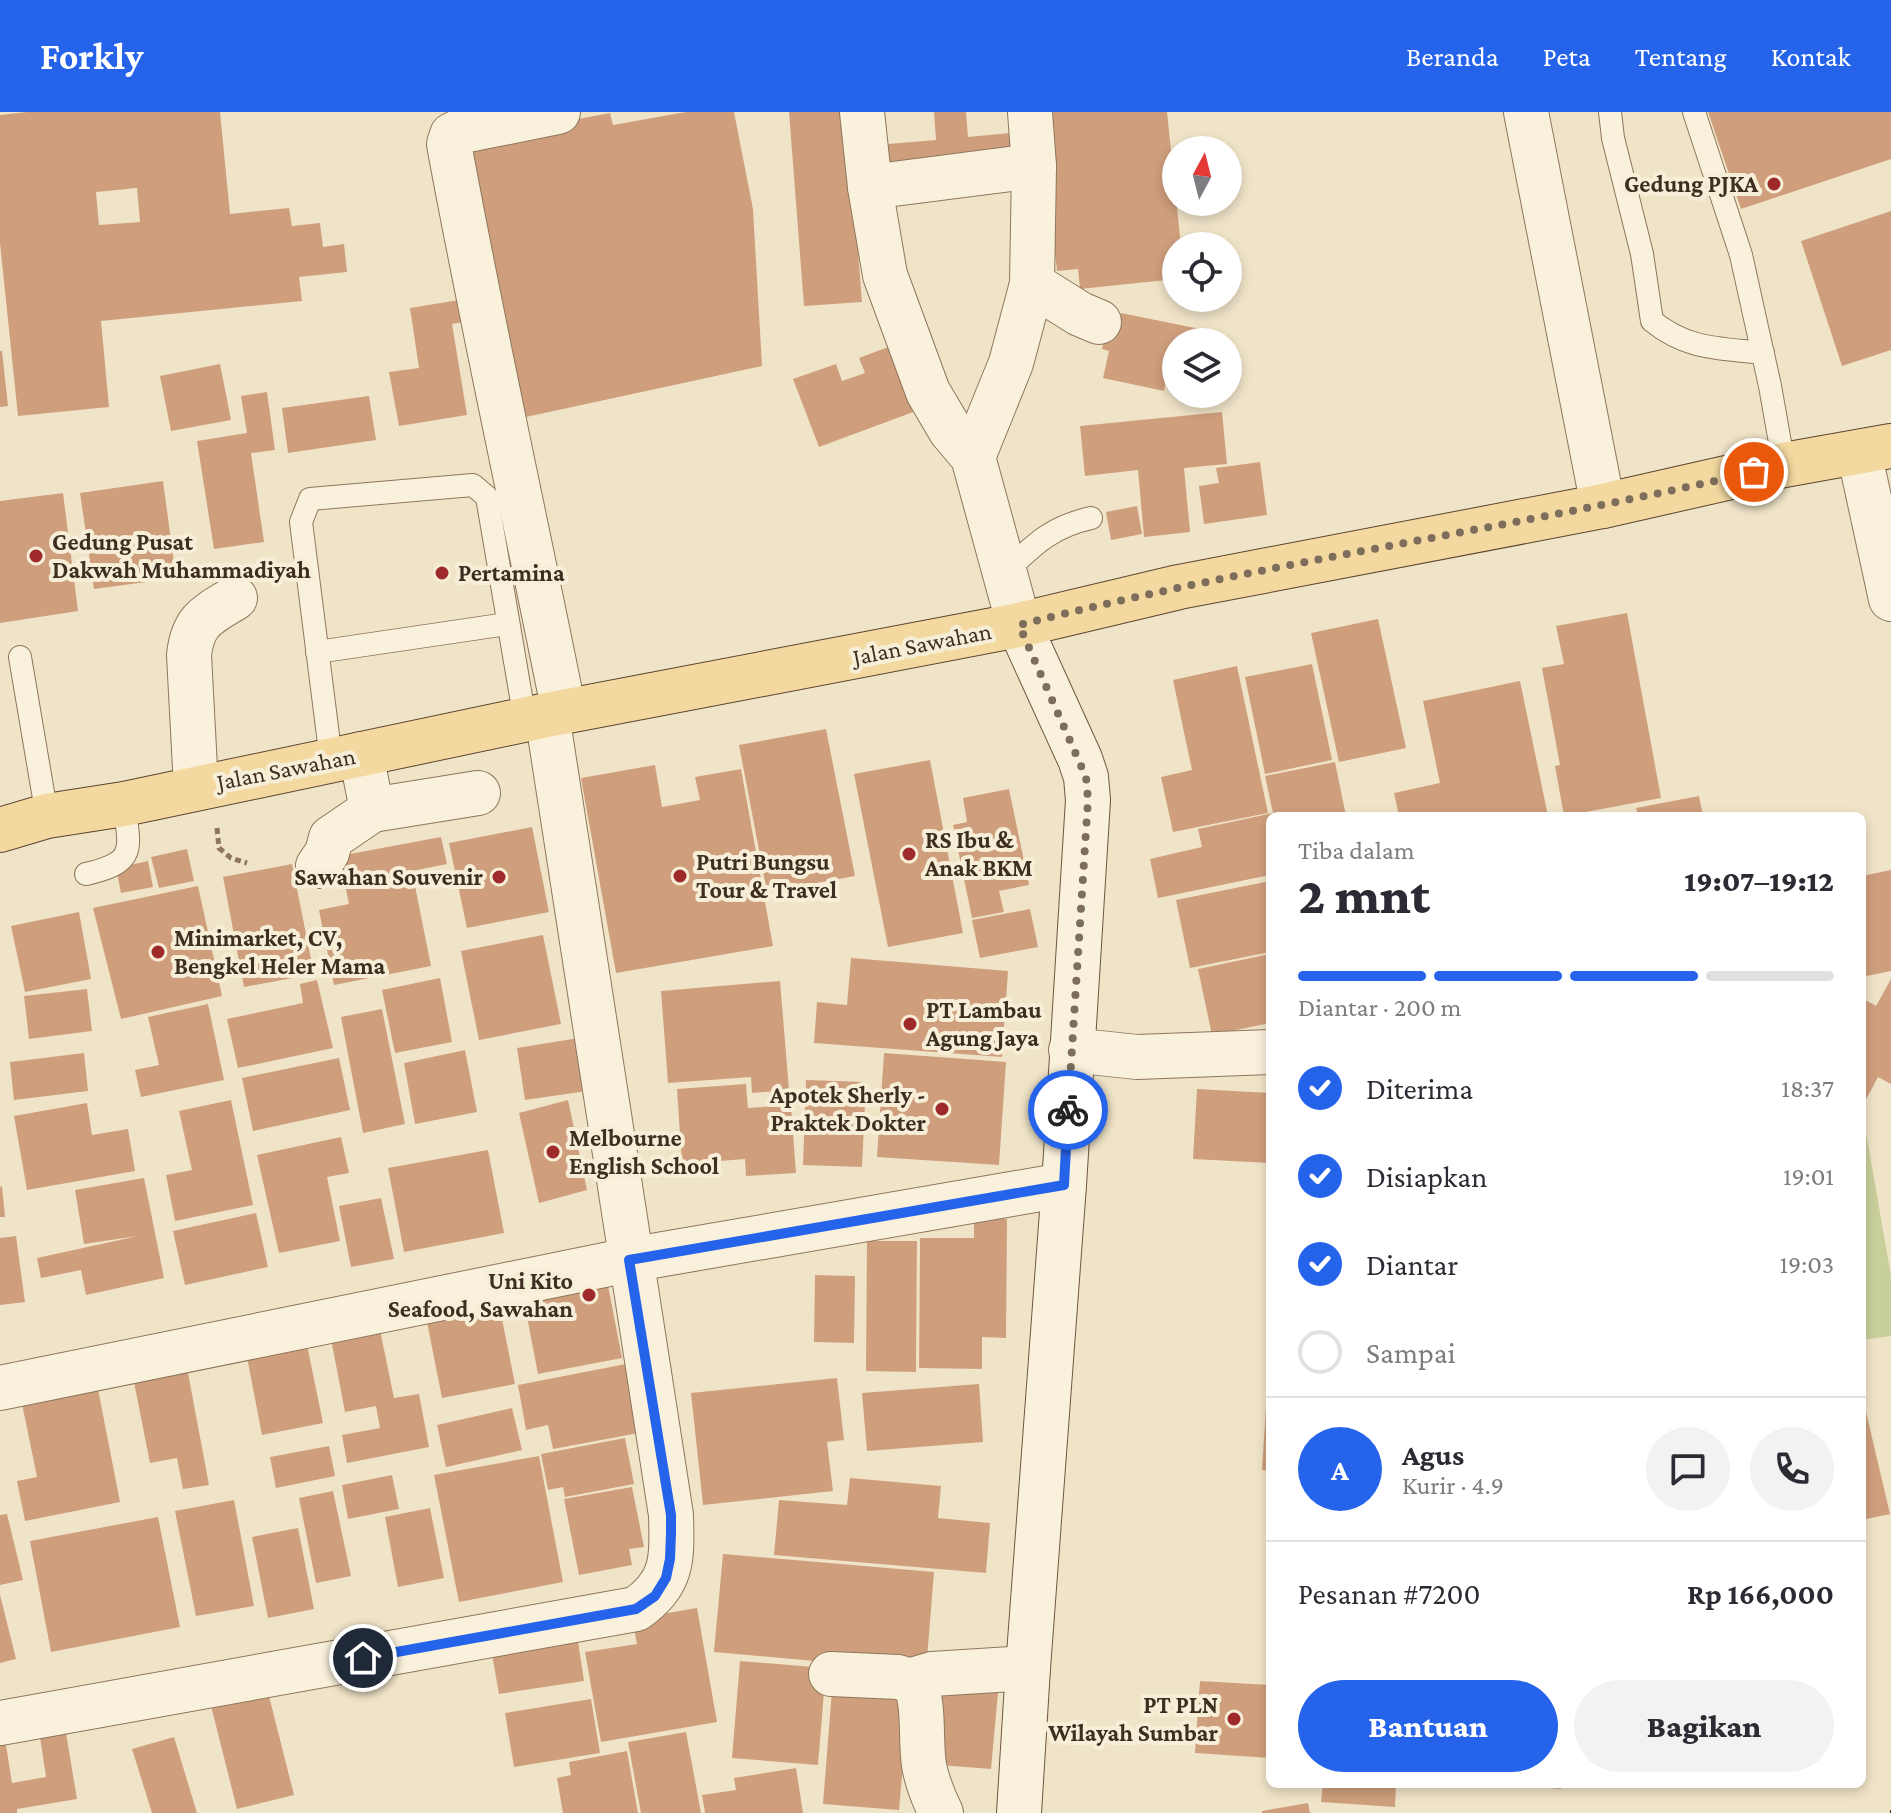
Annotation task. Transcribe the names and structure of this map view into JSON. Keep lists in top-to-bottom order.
{
  "streets": {
    "main road": ["Jalan Sawahan"]
  },
  "places": [
    "Gedung PJKA",
    "Gedung Pusat Dakwah Muhammadiyah",
    "Pertamina",
    "RS Ibu & Anak BKM",
    "Putri Bungsu Tour & Travel",
    "Sawahan Souvenir",
    "Minimarket, CV, Bengkel Heler Mama",
    "PT Lambau Agung Jaya",
    "Apotek Sherly - Praktek Dokter",
    "Melbourne English School",
    "Uni Kito Seafood, Sawahan",
    "PT PLN Wilayah Sumbar"
  ],
  "north": "top",
  "page": {
    "header": "Forkly",
    "nav": [
      "Beranda",
      "Peta",
      "Tentang",
      "Kontak"
    ],
    "heading": ["2 mnt", "Tiba dalam", "19:07–19:12"],
    "panel": [
      "Agus",
      "Kurir · 4.9",
      "Pesanan #7200",
      "Rp 166,000"
    ],
    "bar": "Diantar · 200 m",
    "list": [
      ["Diterima", "18:37"],
      ["Disiapkan", "19:01"],
      ["Diantar", "19:03"],
      "Sampai"
    ],
    "round": "A",
    "buttons": ["Bantuan", "Bagikan"]
  }
}
